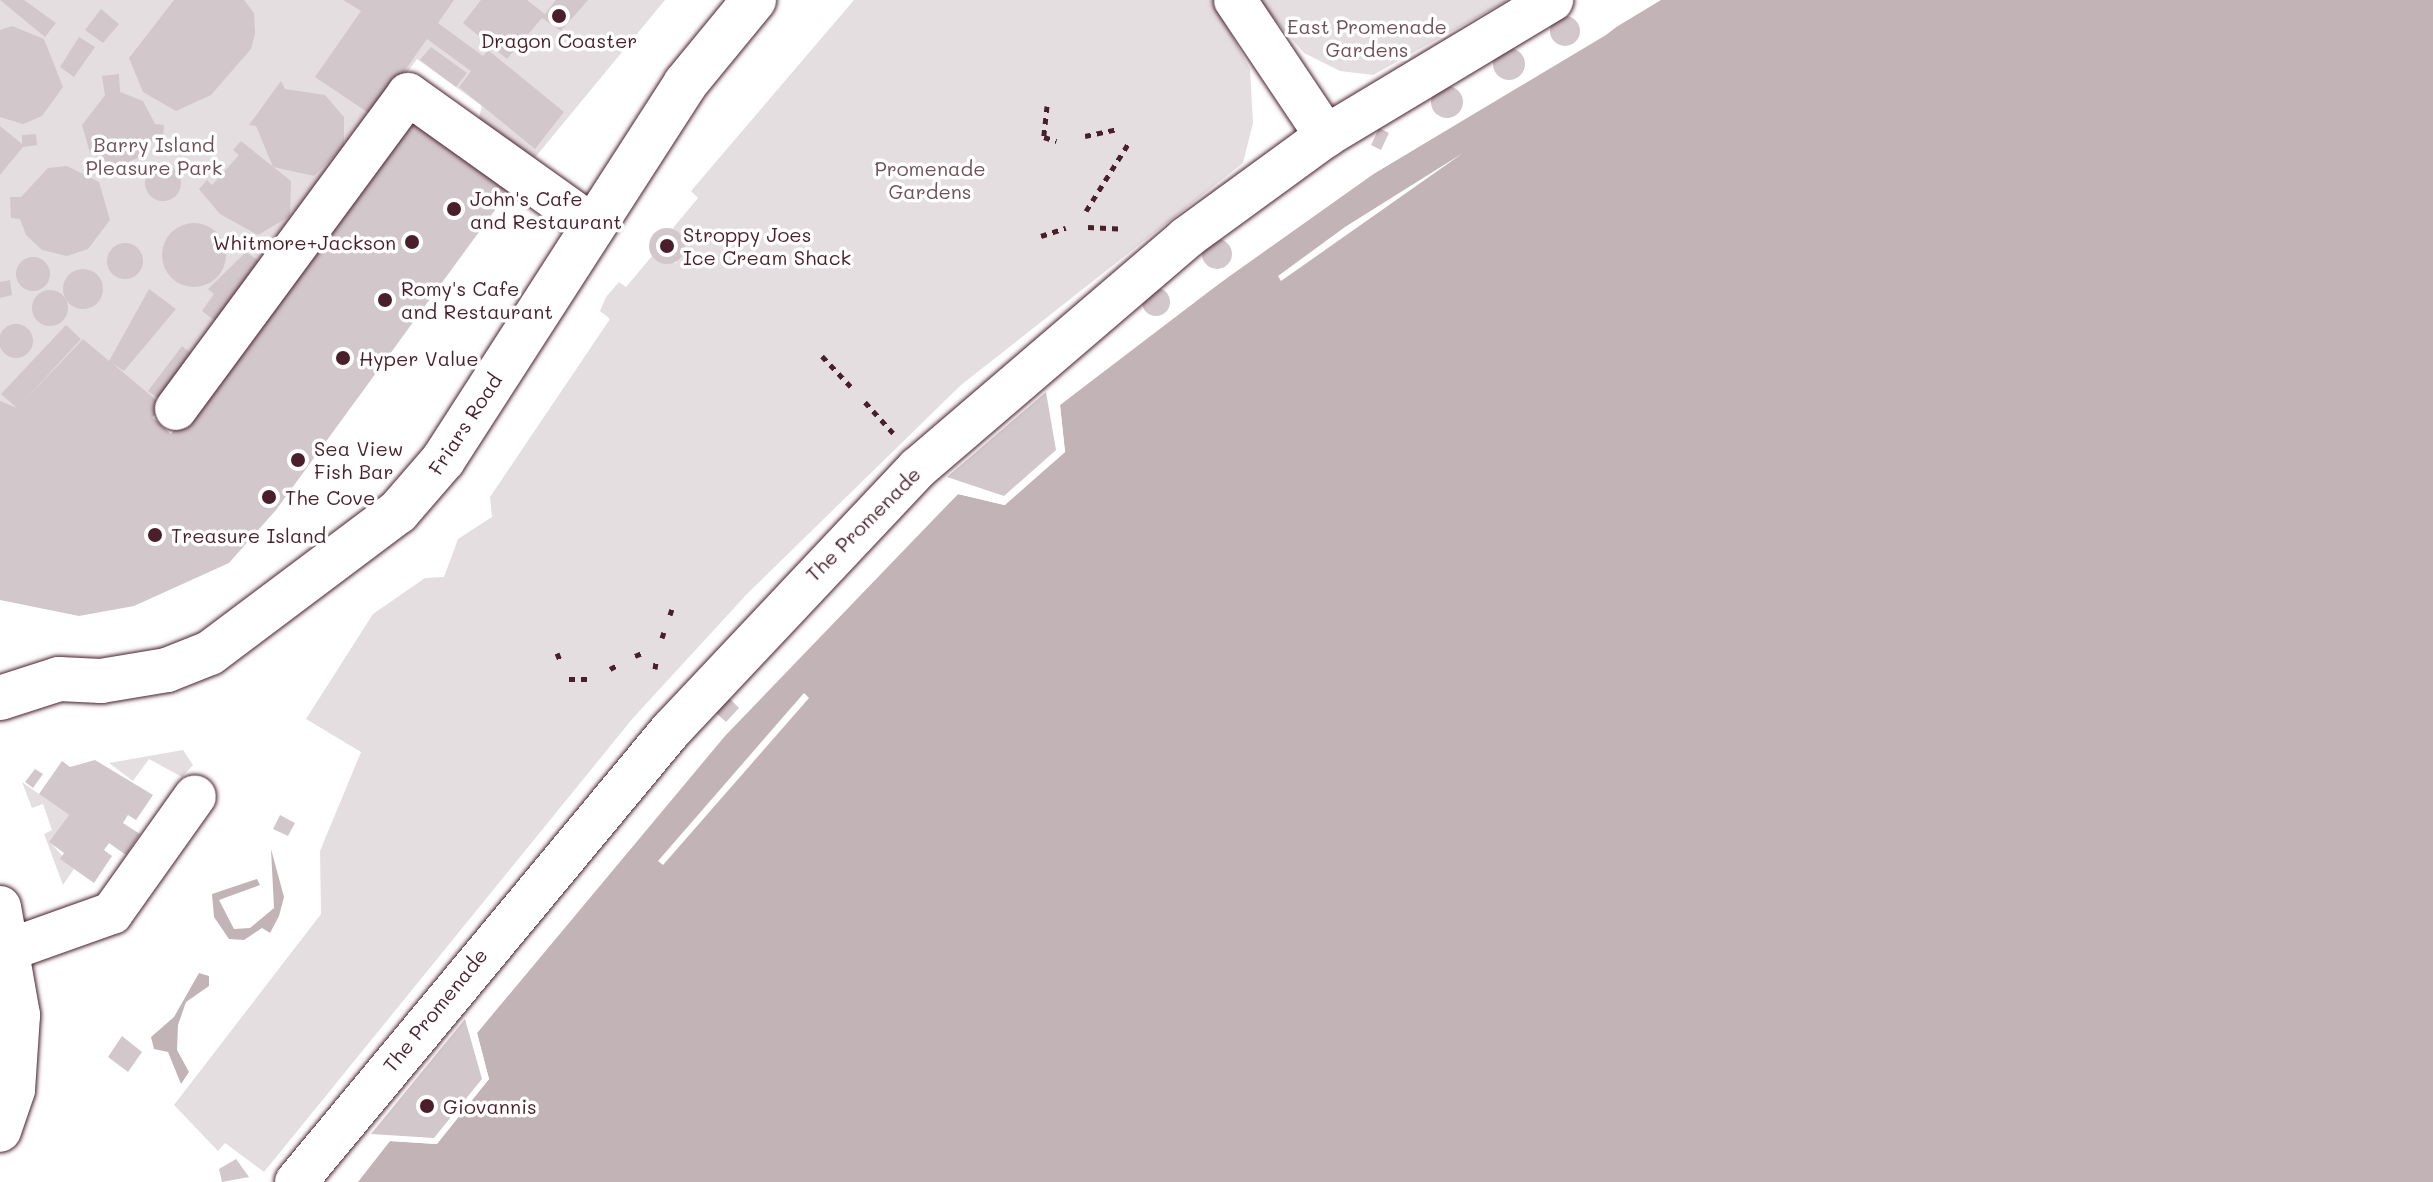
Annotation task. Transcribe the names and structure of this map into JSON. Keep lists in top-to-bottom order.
{
  "streets": {
    "main road": ["Friars Road"],
    "street": ["The Promenade"]
  },
  "parks": ["East Promenade Gardens", "Barry Island Pleasure Park", "Promenade Gardens"],
  "places": [
    "Dragon Coaster",
    "John's Cafe and Restaurant",
    "Whitmore+Jackson",
    "Stroppy Joes Ice Cream Shack",
    "Romy's Cafe and Restaurant",
    "Hyper Value",
    "Sea View Fish Bar",
    "The Cove",
    "Treasure Island",
    "Giovannis"
  ]
}
